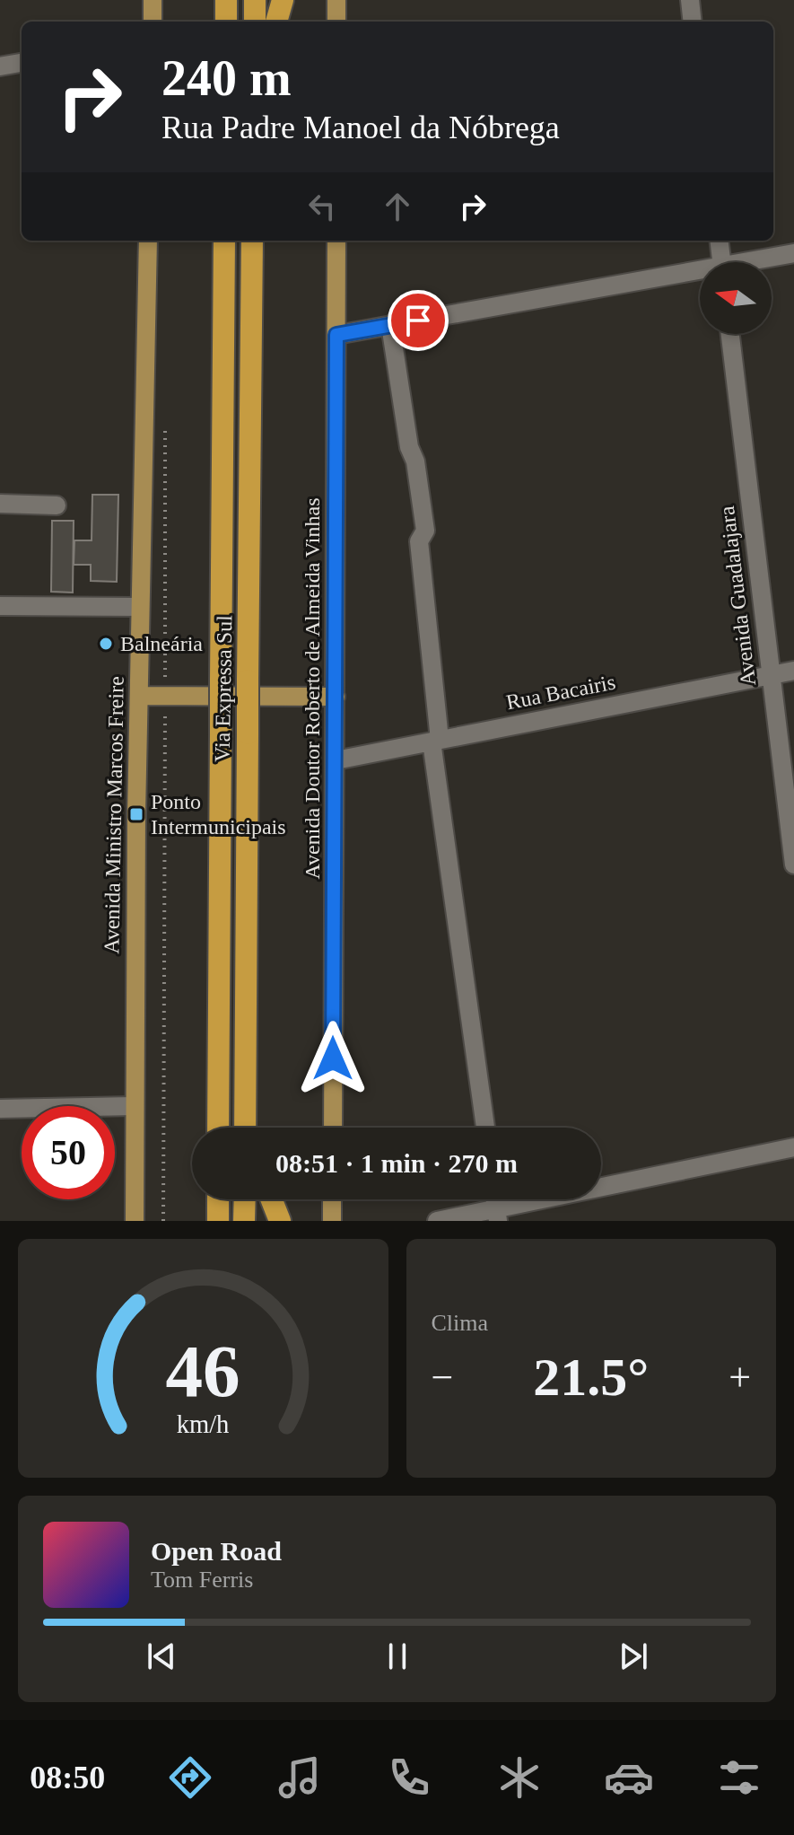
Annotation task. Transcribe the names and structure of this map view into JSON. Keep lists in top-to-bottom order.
{
  "streets": {
    "highway": ["Via Expressa Sul"],
    "main road": ["Avenida Doutor Roberto de Almeida Vinhas", "Avenida Ministro Marcos Freire"],
    "street": ["Avenida Guadalajara", "Rua Bacairis"]
  },
  "crossings": [
    ["Avenida Guadalajara", "Rua Bacairis"],
    ["Avenida Doutor Roberto de Almeida Vinhas", "Rua Bacairis"]
  ],
  "places": {
    "other": ["Balneária"],
    "transit": ["Ponto Intermunicipais"]
  },
  "north": "left",
  "page": {
    "turn": ["240 m", "Rua Padre Manoel da Nóbrega"],
    "limit": "50",
    "trip": "08:51 · 1 min · 270 m",
    "tile": "Clima",
    "heat": ["−", "21.5°", "+"],
    "song": ["Open Road", "Tom Ferris"],
    "tabs": "08:50",
    "gauge": ["46", "km/h"]
  }
}
